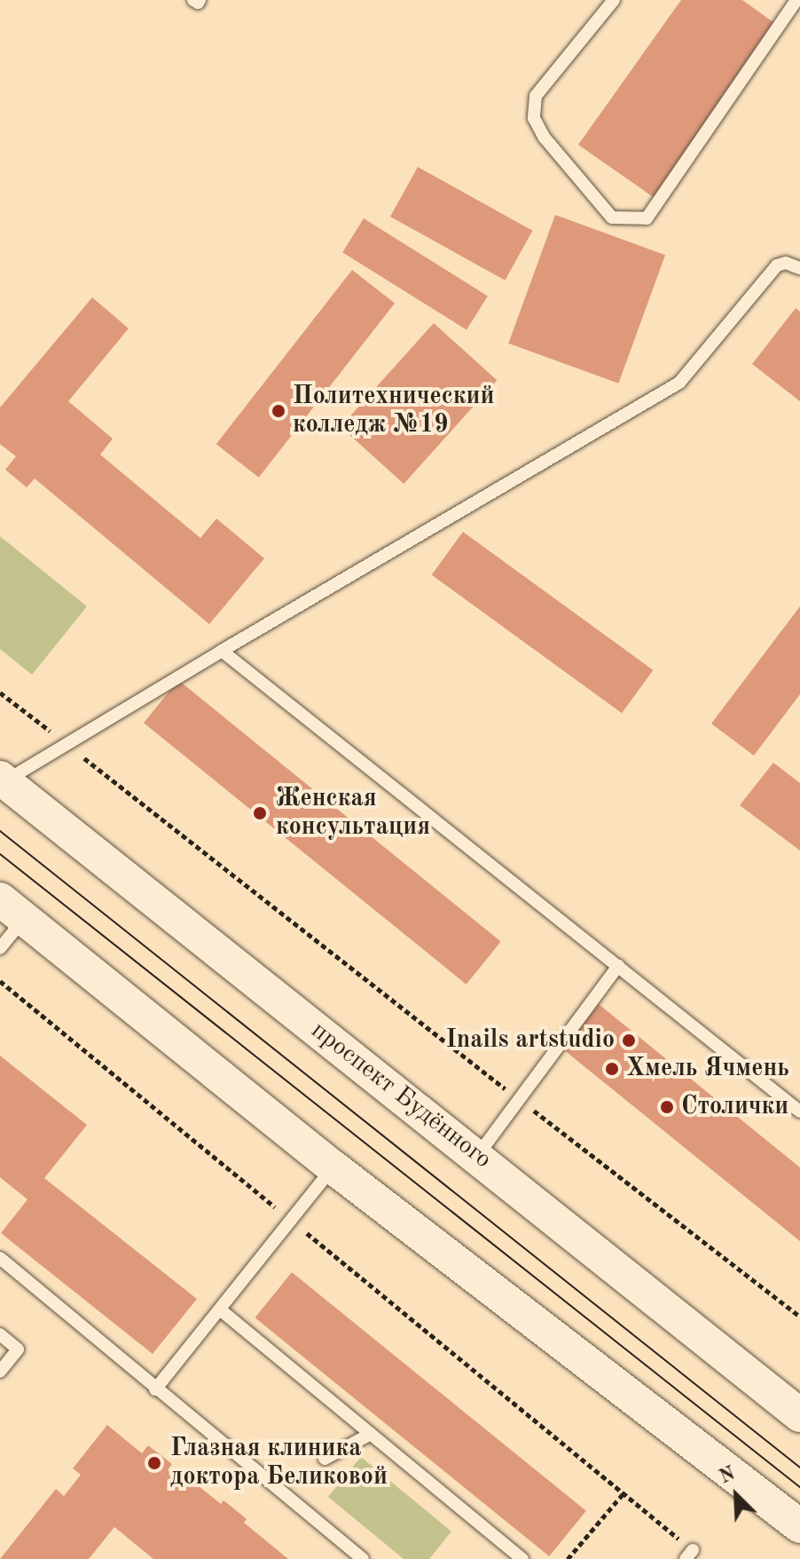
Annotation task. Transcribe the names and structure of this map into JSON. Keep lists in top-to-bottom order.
{
  "streets": {
    "main road": ["проспект Будённого"]
  },
  "places": [
    "Политехнический колледж №19",
    "Женская консультация",
    "Inails artstudio",
    "Хмель Ячмень",
    "Столички",
    "Глазная клиника доктора Беликовой"
  ],
  "north": "top left"
}
